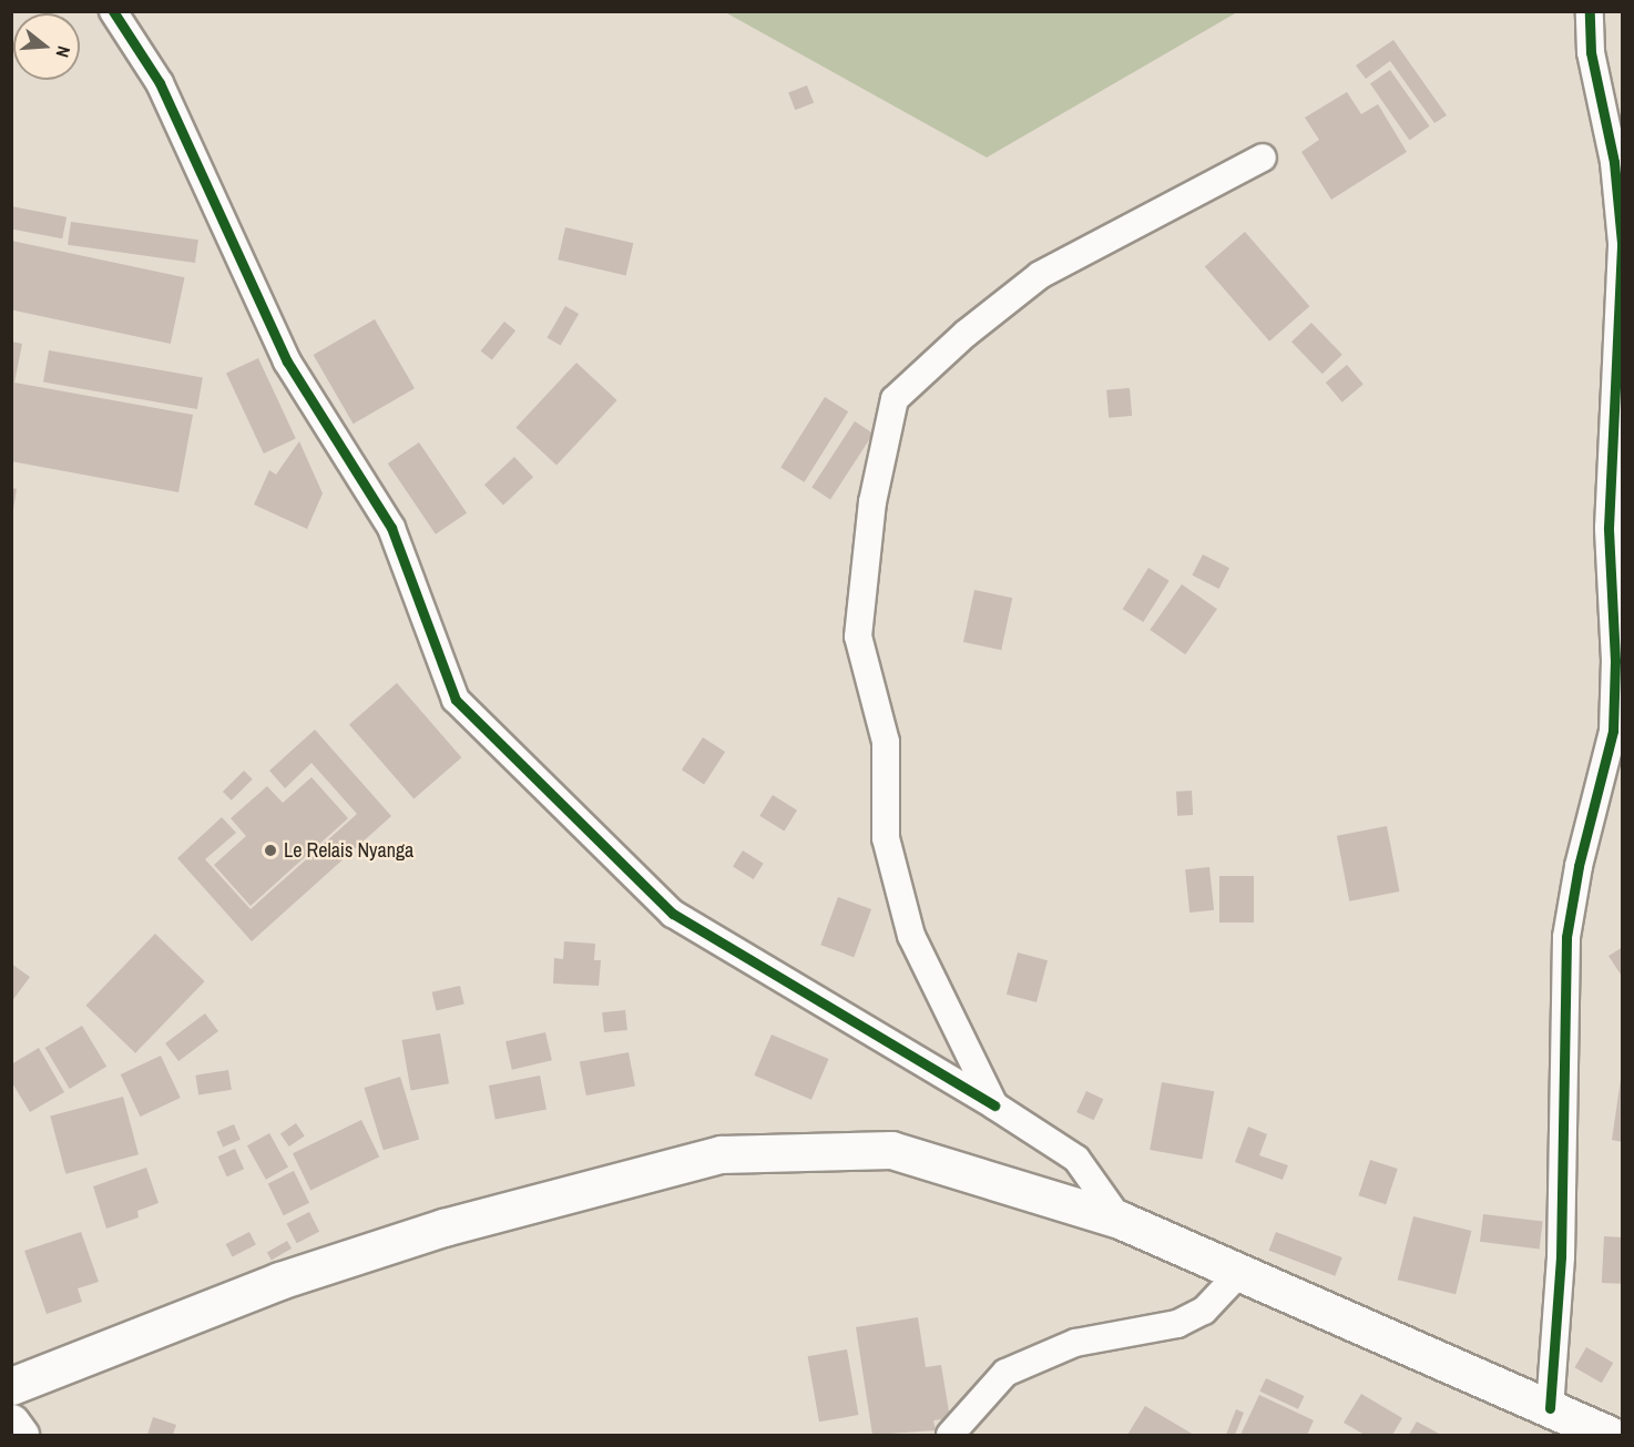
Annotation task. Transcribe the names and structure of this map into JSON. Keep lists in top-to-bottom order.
{
  "places": ["Le Relais Nyanga"],
  "north": "right"
}
